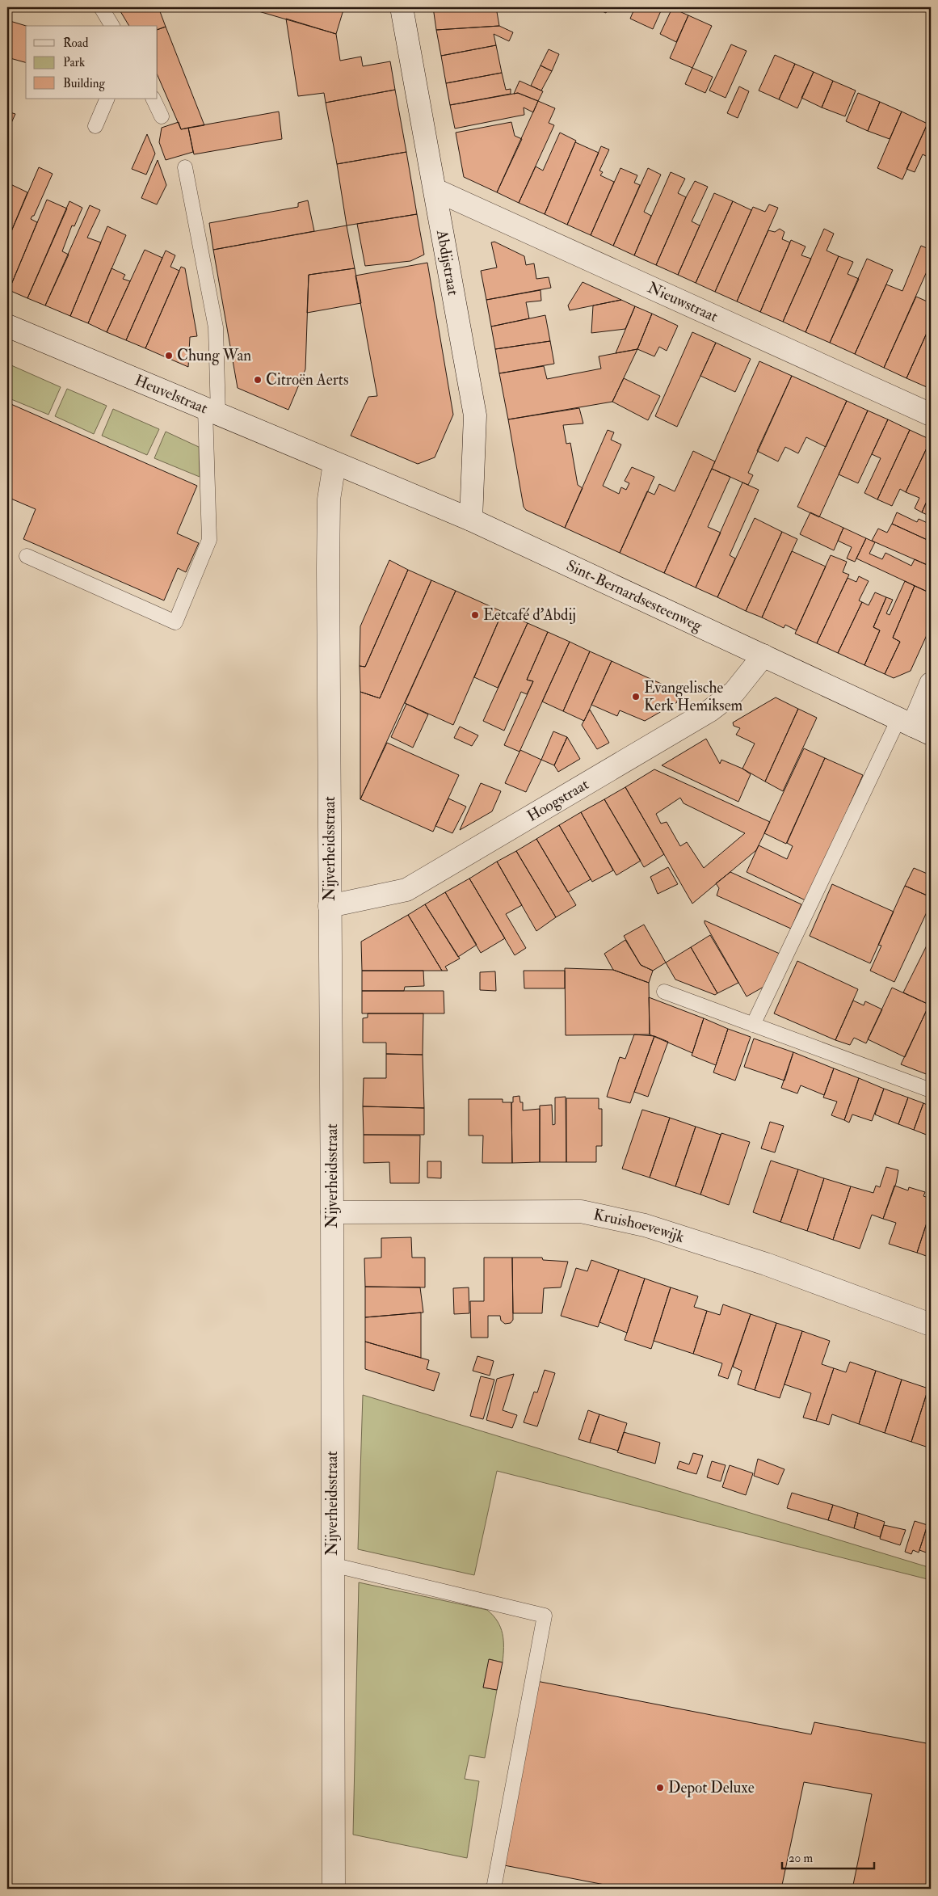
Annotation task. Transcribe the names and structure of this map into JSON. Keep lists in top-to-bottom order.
{
  "streets": {
    "street": [
      "Abdijstraat",
      "Nieuwstraat",
      "Heuvelstraat",
      "Sint-Bernardsesteenweg",
      "Hoogstraat",
      "Nijverheidsstraat",
      "Kruishoevewijk"
    ]
  },
  "crossings": [
    ["Abdijstraat", "Nieuwstraat"],
    ["Abdijstraat", "Sint-Bernardsesteenweg"],
    ["Heuvelstraat", "Sint-Bernardsesteenweg"],
    ["Heuvelstraat", "Nijverheidsstraat"],
    ["Sint-Bernardsesteenweg", "Hoogstraat"],
    ["Sint-Bernardsesteenweg", "Nijverheidsstraat"],
    ["Hoogstraat", "Nijverheidsstraat"],
    ["Nijverheidsstraat", "Kruishoevewijk"]
  ],
  "places": [
    "Chung Wan",
    "Citroën Aerts",
    "Eetcafé d'Abdij",
    "Evangelische Kerk Hemiksem",
    "Depot Deluxe"
  ],
  "legend": ["Road", "Park", "Building"],
  "scale_bar": "20 m"
}
